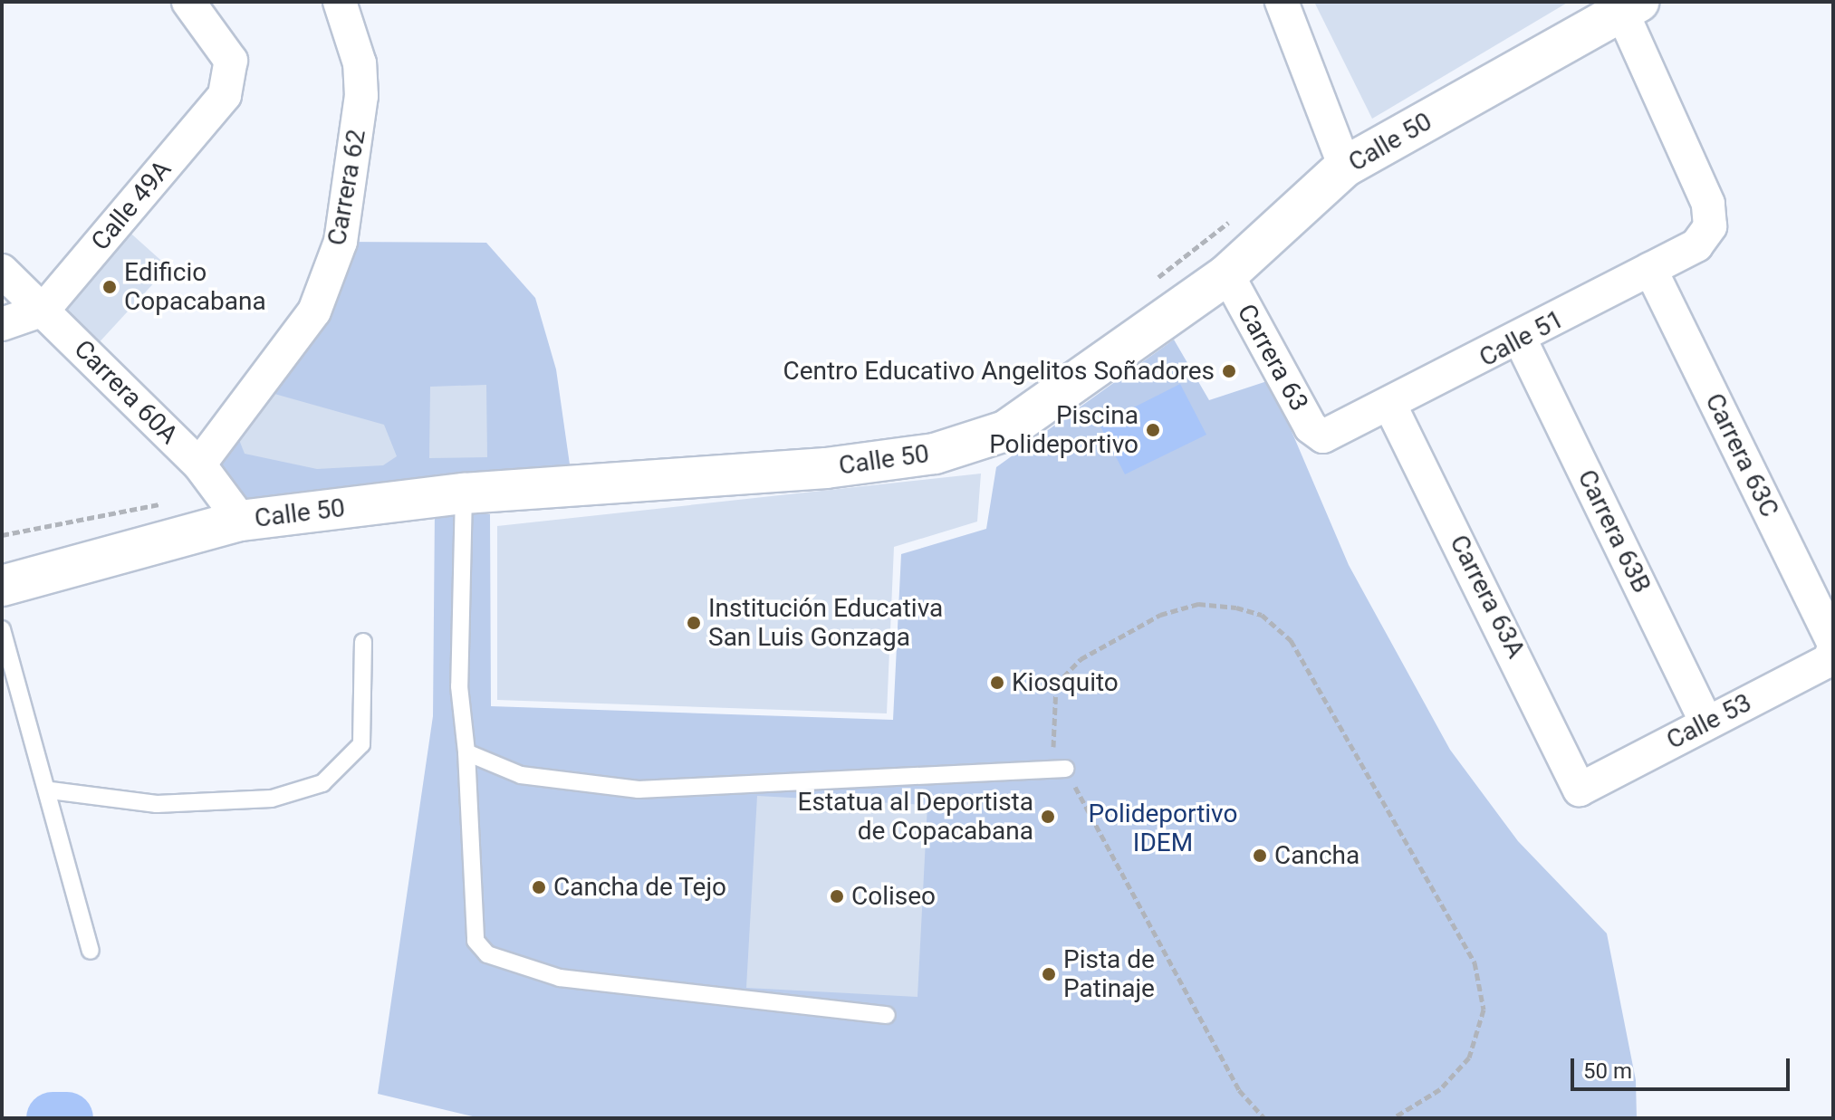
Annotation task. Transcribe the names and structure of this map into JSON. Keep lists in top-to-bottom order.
{
  "streets": {
    "main road": ["Calle 50"],
    "street": [
      "Carrera 62",
      "Calle 49A",
      "Calle 51",
      "Carrera 63",
      "Carrera 60A",
      "Carrera 63C",
      "Carrera 63B",
      "Carrera 63A",
      "Calle 53"
    ]
  },
  "crossings": [
    ["Calle 50", "Calle 51"],
    ["Calle 50", "Carrera 63"],
    ["Calle 50", "Carrera 60A"],
    ["Carrera 62", "Carrera 60A"],
    ["Calle 49A", "Carrera 60A"],
    ["Calle 51", "Carrera 63"],
    ["Calle 51", "Carrera 63C"],
    ["Calle 51", "Carrera 63B"],
    ["Calle 51", "Carrera 63A"],
    ["Carrera 63B", "Calle 53"],
    ["Carrera 63A", "Calle 53"]
  ],
  "parks": ["Polideportivo IDEM"],
  "places": [
    "Edificio Copacabana",
    "Centro Educativo Angelitos Soñadores",
    "Piscina Polideportivo",
    "Institución Educativa San Luis Gonzaga",
    "Kiosquito",
    "Estatua al Deportista de Copacabana",
    "Cancha",
    "Cancha de Tejo",
    "Coliseo",
    "Pista de Patinaje"
  ],
  "scale_bar": "50 m"
}
